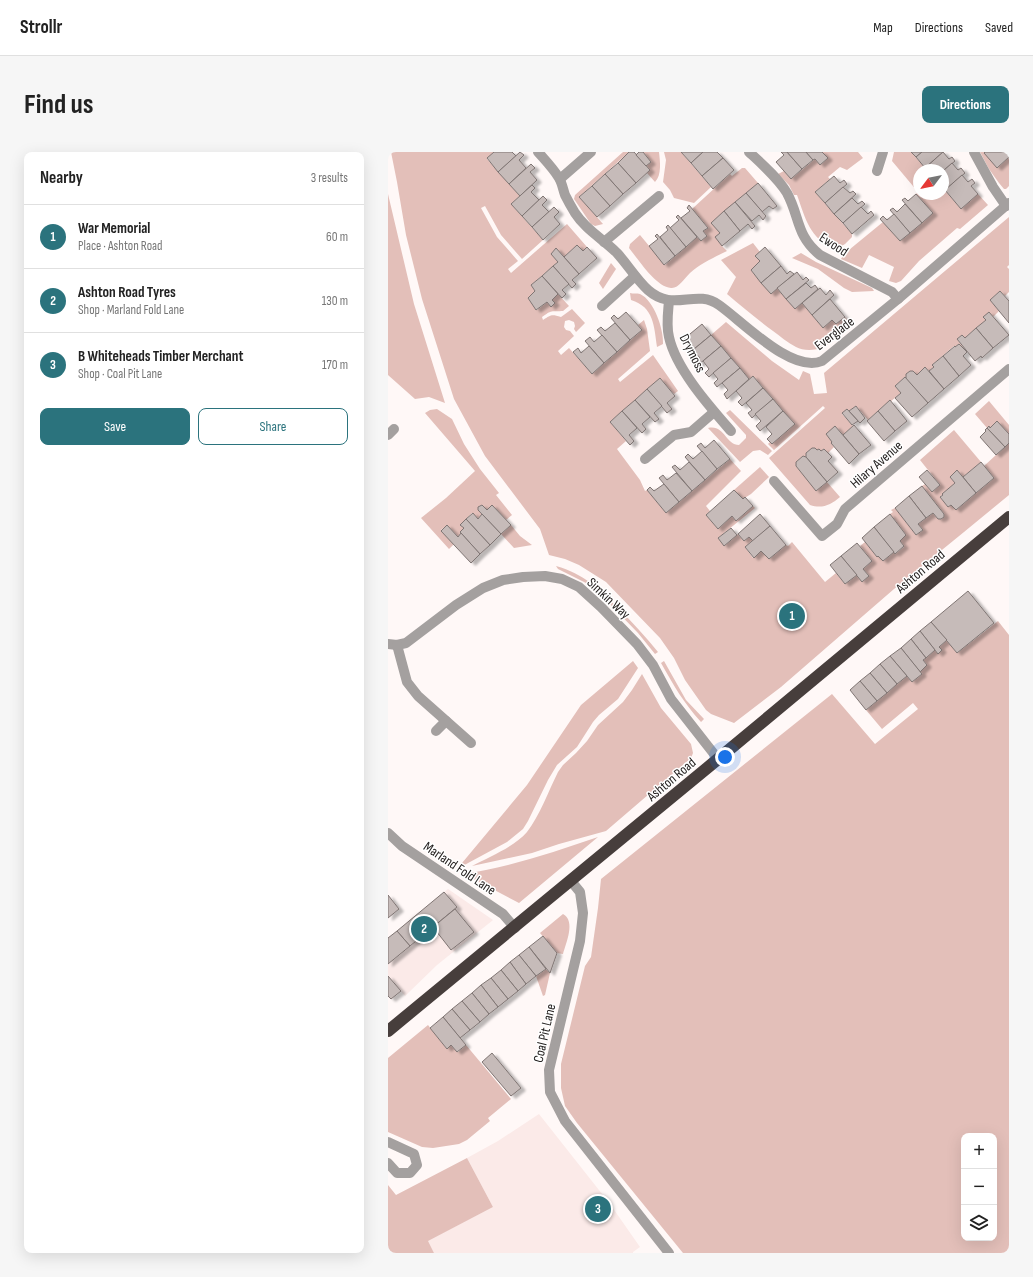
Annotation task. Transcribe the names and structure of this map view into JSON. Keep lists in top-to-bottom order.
{
  "streets": {
    "highway": ["Ashton Road"],
    "street": [
      "Ewood",
      "Everglade",
      "Drymoss",
      "Hilary Avenue",
      "Simkin Way",
      "Marland Fold Lane",
      "Coal Pit Lane"
    ]
  },
  "crossings": [
    ["Ewood", "Everglade"],
    ["Everglade", "Drymoss"],
    ["Ashton Road", "Simkin Way"],
    ["Ashton Road", "Marland Fold Lane"],
    ["Ashton Road", "Coal Pit Lane"]
  ],
  "north": "bottom left",
  "page": {
    "header": "Strollr",
    "nav": ["Map", "Directions", "Saved"],
    "buttons": [
      "Directions",
      ["Save", "Share"]
    ],
    "title": "Find us",
    "heading": ["Nearby", "3 results"],
    "list": [
      {
        "mark": "1",
        "name": "War Memorial",
        "note": "Place · Ashton Road",
        "value": "60 m"
      },
      {
        "mark": "2",
        "name": "Ashton Road Tyres",
        "note": "Shop · Marland Fold Lane",
        "value": "130 m"
      },
      {
        "mark": "3",
        "name": "B Whiteheads Timber Merchant",
        "note": "Shop · Coal Pit Lane",
        "value": "170 m"
      }
    ],
    "pins": ["1", "2", "3"],
    "map_buttons": ["+", "−"]
  }
}
